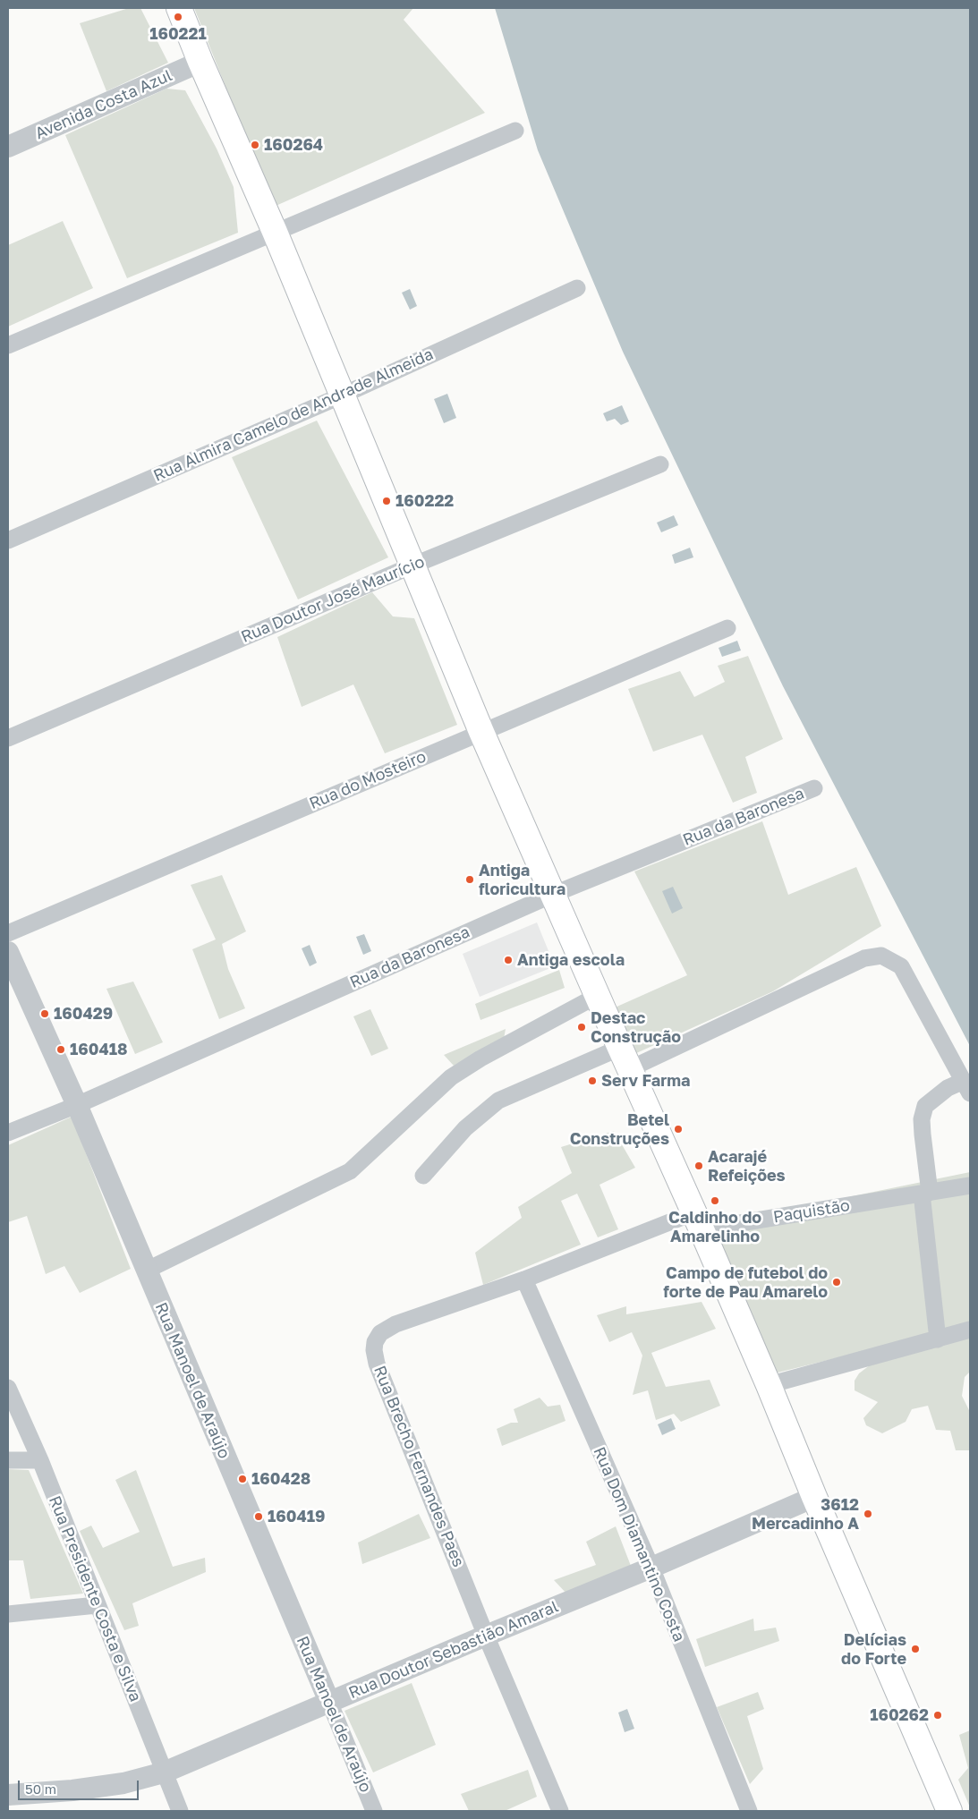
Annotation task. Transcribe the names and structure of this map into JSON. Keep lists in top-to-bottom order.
{
  "streets": {
    "street": [
      "Avenida Costa Azul",
      "Rua Almira Camelo de Andrade Almeida",
      "Rua Doutor José Maurício",
      "Rua do Mosteiro",
      "Rua da Baronesa",
      "Paquistão",
      "Rua Manoel de Araújo",
      "Rua Brecho Fernandes Paes",
      "Rua Dom Diamantino Costa",
      "Rua Presidente Costa e Silva",
      "Rua Doutor Sebastião Amaral"
    ]
  },
  "crossings": [
    ["Rua da Baronesa", "Rua Manoel de Araújo"],
    ["Paquistão", "Rua Brecho Fernandes Paes"],
    ["Rua Manoel de Araújo", "Rua Doutor Sebastião Amaral"],
    ["Rua Brecho Fernandes Paes", "Rua Dom Diamantino Costa"],
    ["Rua Brecho Fernandes Paes", "Rua Doutor Sebastião Amaral"],
    ["Rua Dom Diamantino Costa", "Rua Doutor Sebastião Amaral"],
    ["Rua Presidente Costa e Silva", "Rua Doutor Sebastião Amaral"]
  ],
  "places": [
    "160221",
    "160264",
    "160222",
    "Antiga floricultura",
    "Antiga escola",
    "160429",
    "Destac Construção",
    "160418",
    "Serv Farma",
    "Betel Construções",
    "Acarajé Refeições",
    "Caldinho do Amarelinho",
    "Campo de futebol do forte de Pau Amarelo",
    "160428",
    "3612 Mercadinho A",
    "160419",
    "Delícias do Forte",
    "160262"
  ],
  "scale_bar": "50 m"
}
